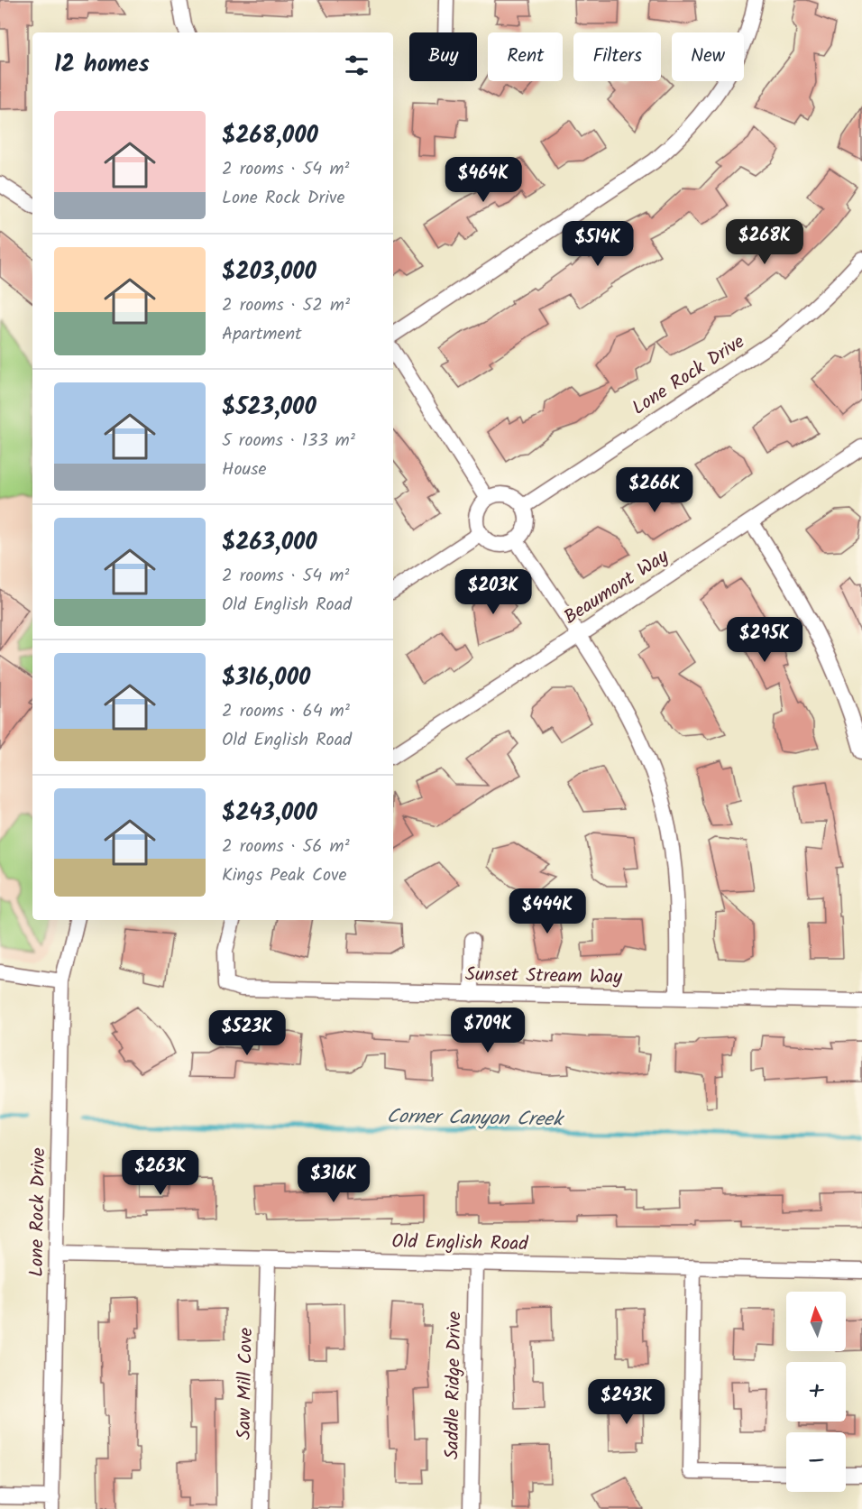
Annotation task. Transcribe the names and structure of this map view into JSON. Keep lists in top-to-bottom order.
{
  "streets": {
    "street": [
      "Lone Rock Drive",
      "Beaumont Way",
      "Sunset Stream Way",
      "Old English Road",
      "Saw Mill Cove",
      "Saddle Ridge Drive"
    ]
  },
  "crossings": [
    ["Lone Rock Drive", "Old English Road"],
    ["Old English Road", "Saw Mill Cove"],
    ["Old English Road", "Saddle Ridge Drive"]
  ],
  "water": ["Corner Canyon Creek"],
  "north": "top",
  "page": {
    "chip": [
      "Buy",
      "Rent",
      "Filters",
      "New"
    ],
    "heading": "12 homes",
    "list": [
      {
        "name": "$268,000",
        "note": "2 rooms · 54 m² · Lone Rock Drive"
      },
      {
        "name": "$203,000",
        "note": "2 rooms · 52 m² · Apartment"
      },
      {
        "name": "$523,000",
        "note": "5 rooms · 133 m² · House"
      },
      {
        "name": "$263,000",
        "note": "2 rooms · 54 m² · Old English Road"
      },
      {
        "name": "$316,000",
        "note": "2 rooms · 64 m² · Old English Road"
      },
      {
        "name": "$243,000",
        "note": "2 rooms · 56 m² · Kings Peak Cove"
      }
    ],
    "price": [
      "$464K",
      "$268K",
      "$514K",
      "$266K",
      "$203K",
      "$295K",
      "$444K",
      "$709K",
      "$523K",
      "$263K",
      "$316K",
      "$243K"
    ],
    "map_buttons": ["+", "−"]
  }
}
